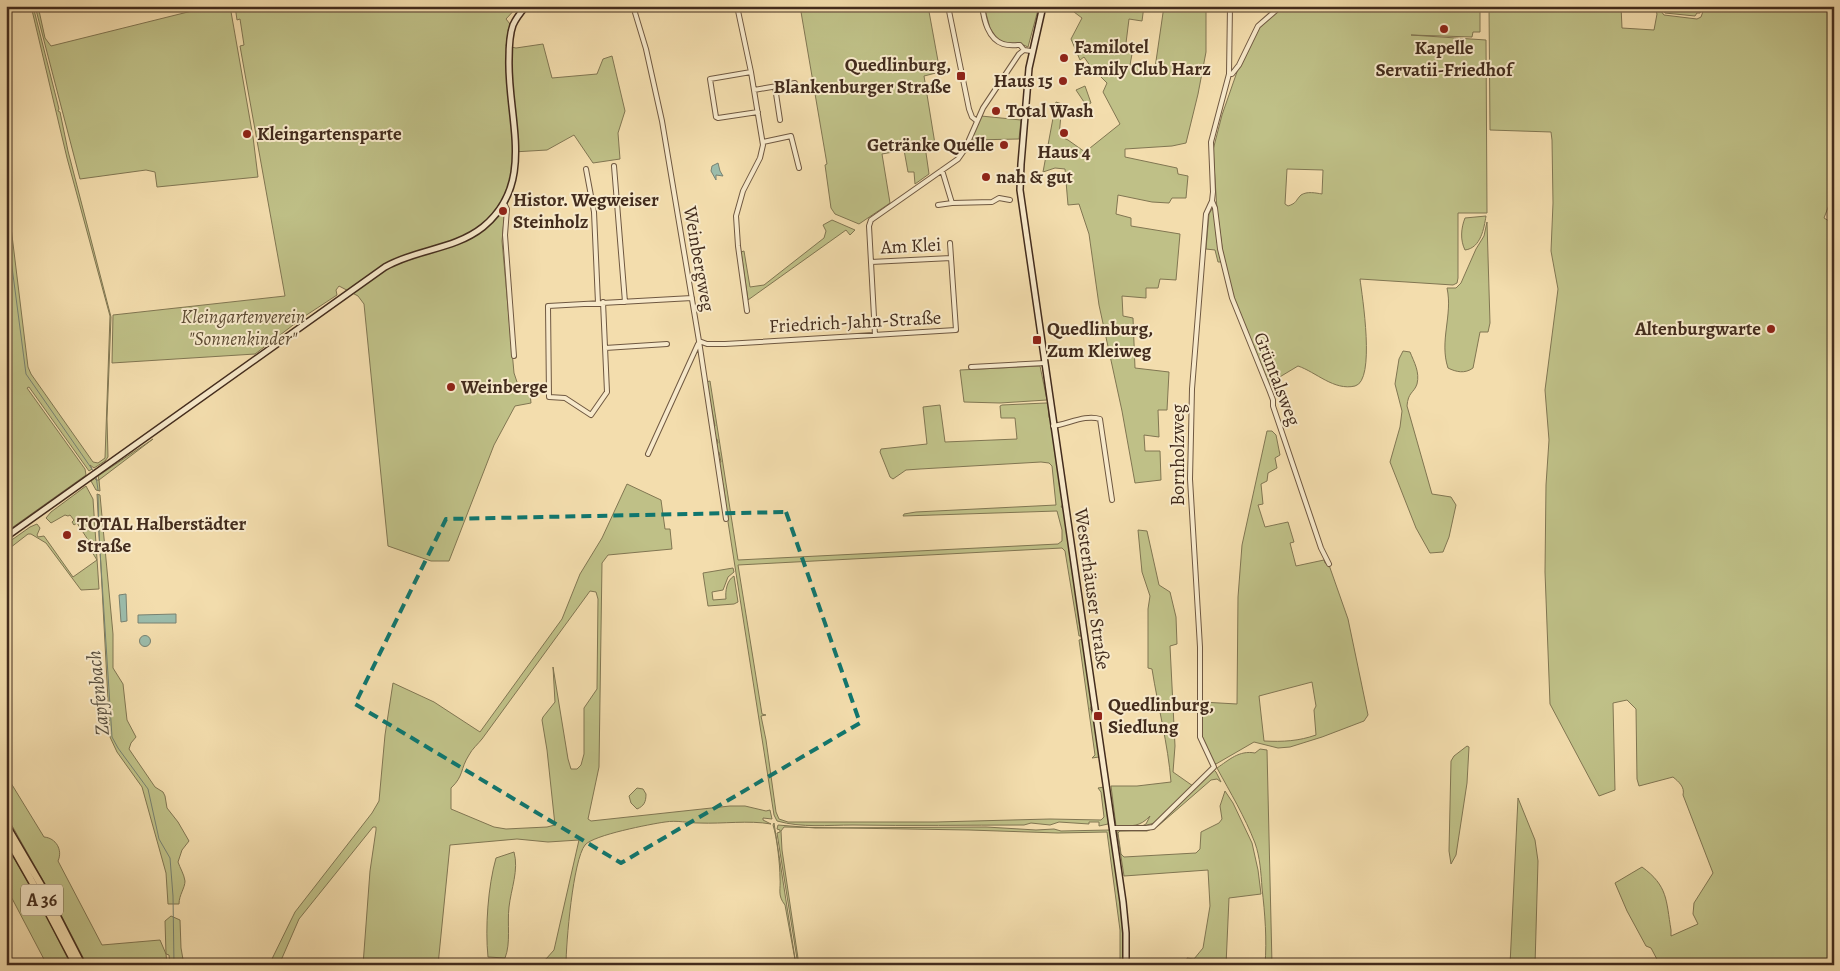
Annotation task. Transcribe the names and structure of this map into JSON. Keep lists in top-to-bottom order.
{
  "streets": {
    "highway": ["A 36"],
    "main road": ["Westerhäuser Straße"],
    "street": [
      "Am Klei",
      "Weinbergweg",
      "Friedrich-Jahn-Straße",
      "Grüntalsweg",
      "Bornholzweg"
    ]
  },
  "crossings": [
    ["Am Klei", "Friedrich-Jahn-Straße"],
    ["Weinbergweg", "Friedrich-Jahn-Straße"],
    ["Grüntalsweg", "Bornholzweg"],
    ["Bornholzweg", "Westerhäuser Straße"]
  ],
  "water": ["Zapfenbach"],
  "parks": ["Kleingartenverein \"Sonnenkinder\""],
  "places": {
    "other": [
      "Kapelle Servatii-Friedhof",
      "Familotel Family Club Harz",
      "Haus 15",
      "Total Wash",
      "Haus 4",
      "Kleingartensparte",
      "Getränke Quelle",
      "nah & gut",
      "Histor. Wegweiser Steinholz",
      "Altenburgwarte",
      "Weinberge",
      "TOTAL Halberstädter Straße"
    ],
    "transit": ["Quedlinburg, Blankenburger Straße", "Quedlinburg, Zum Kleiweg", "Quedlinburg, Siedlung"]
  }
}
